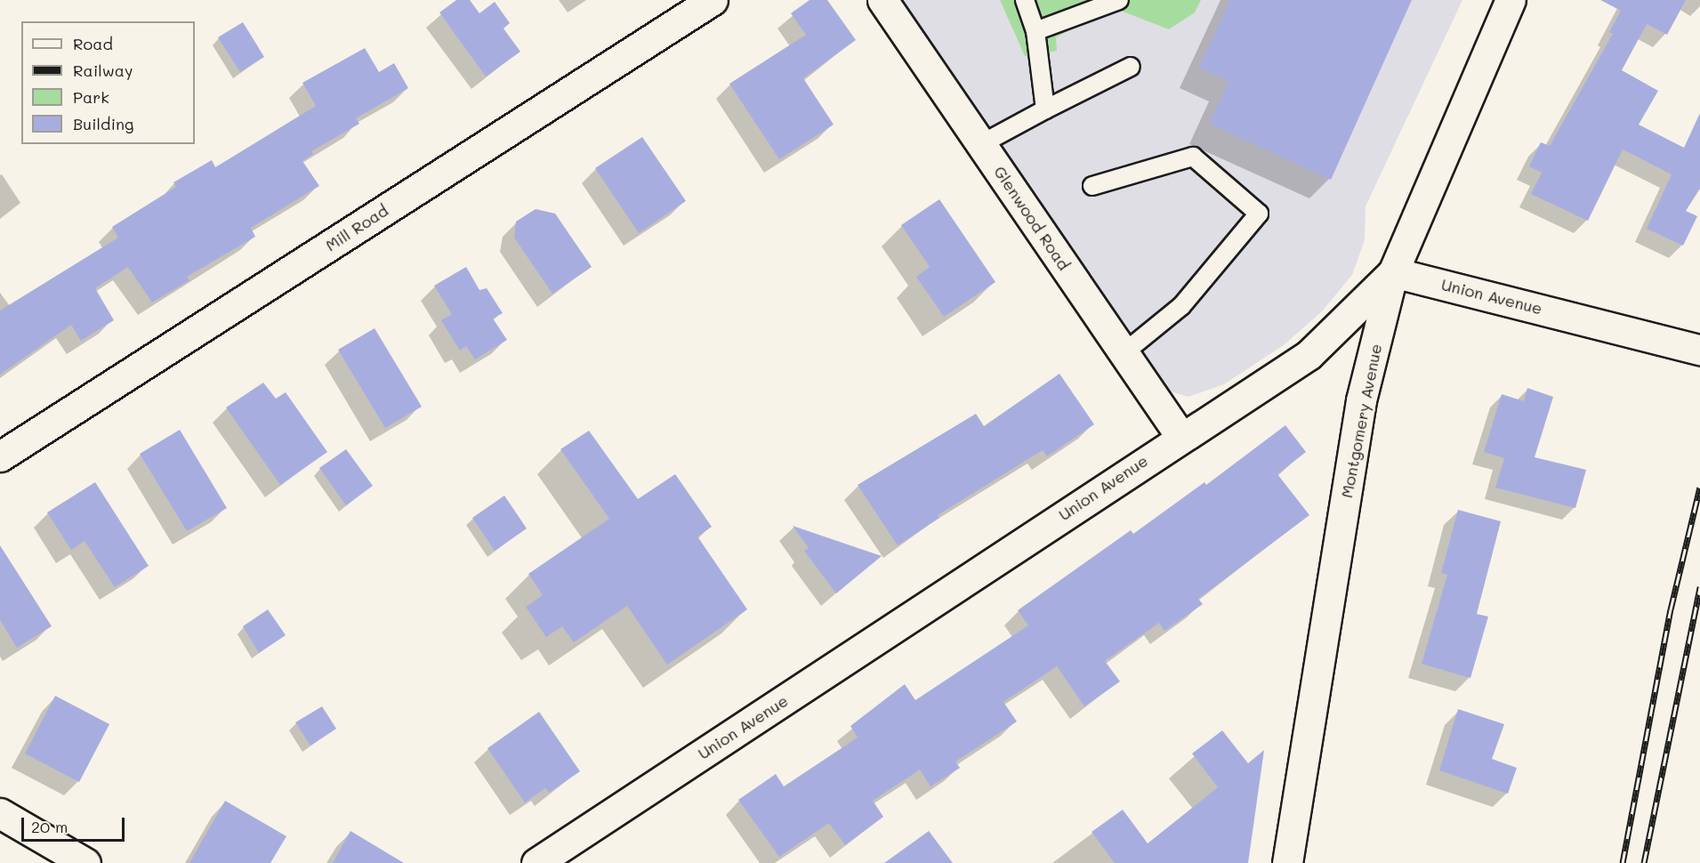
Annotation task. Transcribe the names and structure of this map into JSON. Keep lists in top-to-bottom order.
{
  "streets": {
    "street": [
      "Glenwood Road",
      "Mill Road",
      "Union Avenue",
      "Montgomery Avenue"
    ]
  },
  "crossings": [
    ["Glenwood Road", "Union Avenue"],
    ["Union Avenue", "Montgomery Avenue"]
  ],
  "legend": [
    "Road",
    "Railway",
    "Park",
    "Building"
  ],
  "scale_bar": "20 m"
}
